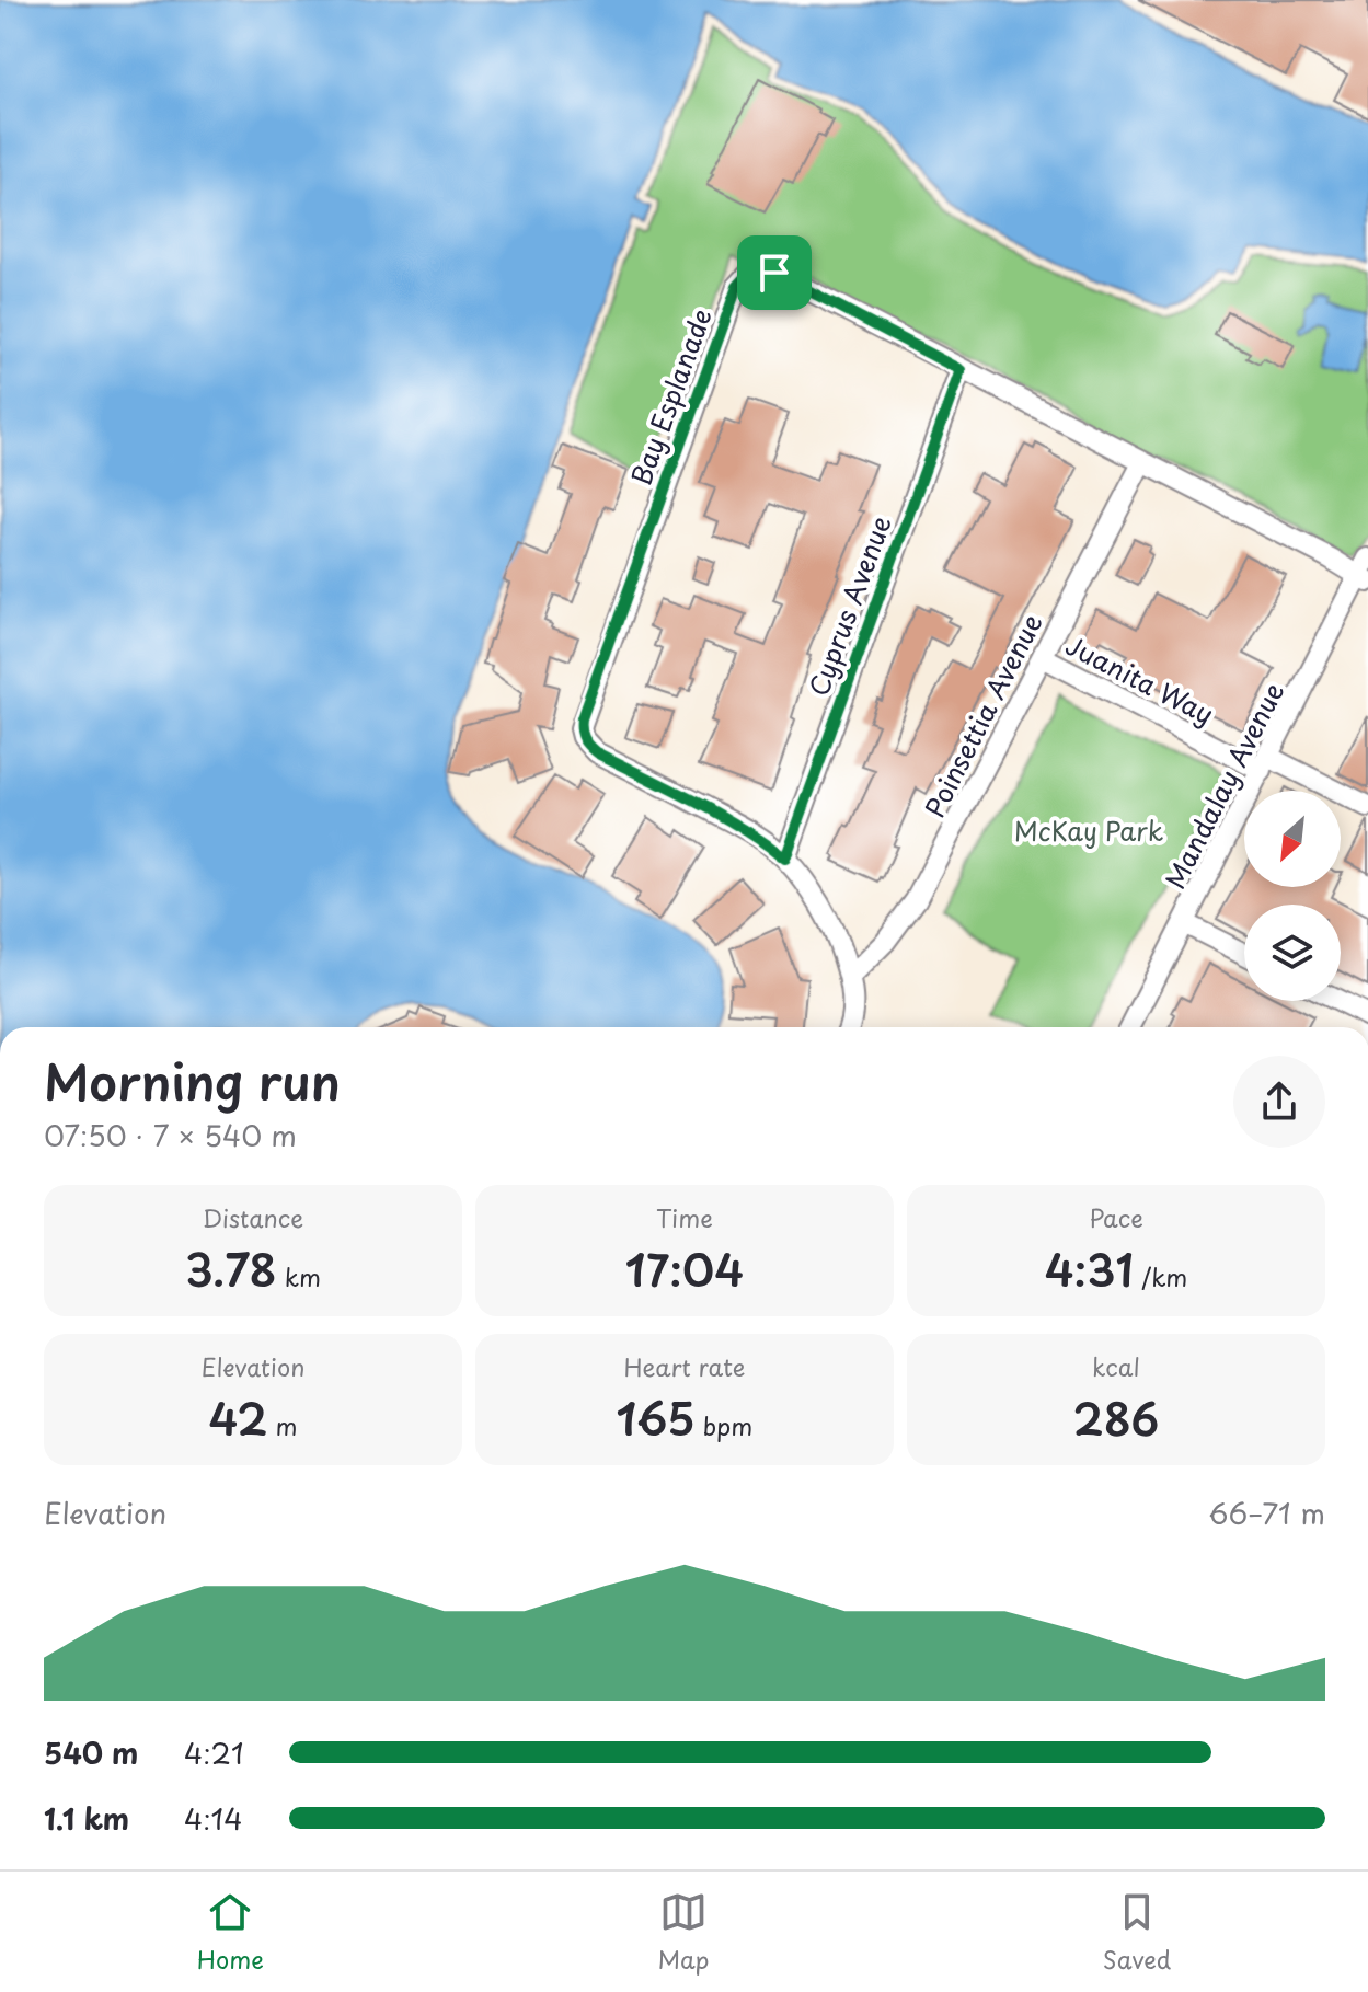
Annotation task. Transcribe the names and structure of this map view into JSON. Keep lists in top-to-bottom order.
{
  "streets": {
    "street": [
      "Bay Esplanade",
      "Cyprus Avenue",
      "Juanita Way",
      "Poinsettia Avenue",
      "Mandalay Avenue"
    ]
  },
  "crossings": [
    ["Bay Esplanade", "Cyprus Avenue"],
    ["Bay Esplanade", "Poinsettia Avenue"],
    ["Bay Esplanade", "Mandalay Avenue"],
    ["Juanita Way", "Poinsettia Avenue"],
    ["Juanita Way", "Mandalay Avenue"]
  ],
  "parks": ["McKay Park"],
  "north": "bottom left",
  "page": {
    "heading": ["Morning run", "07:50 · 7 × 540 m"],
    "stats": [
      ["Distance", "3.78 km"],
      ["Time", "17:04"],
      ["Pace", "4:31 /km"],
      ["Elevation", "42 m"],
      ["Heart rate", "165 bpm"],
      ["kcal", "286"]
    ],
    "chart": ["Elevation", "66–71 m"],
    "list": [
      {
        "name": "540 m",
        "note": "4:21"
      },
      {
        "name": "1.1 km",
        "note": "4:14"
      }
    ],
    "tabs": ["Home", "Map", "Saved"]
  }
}
